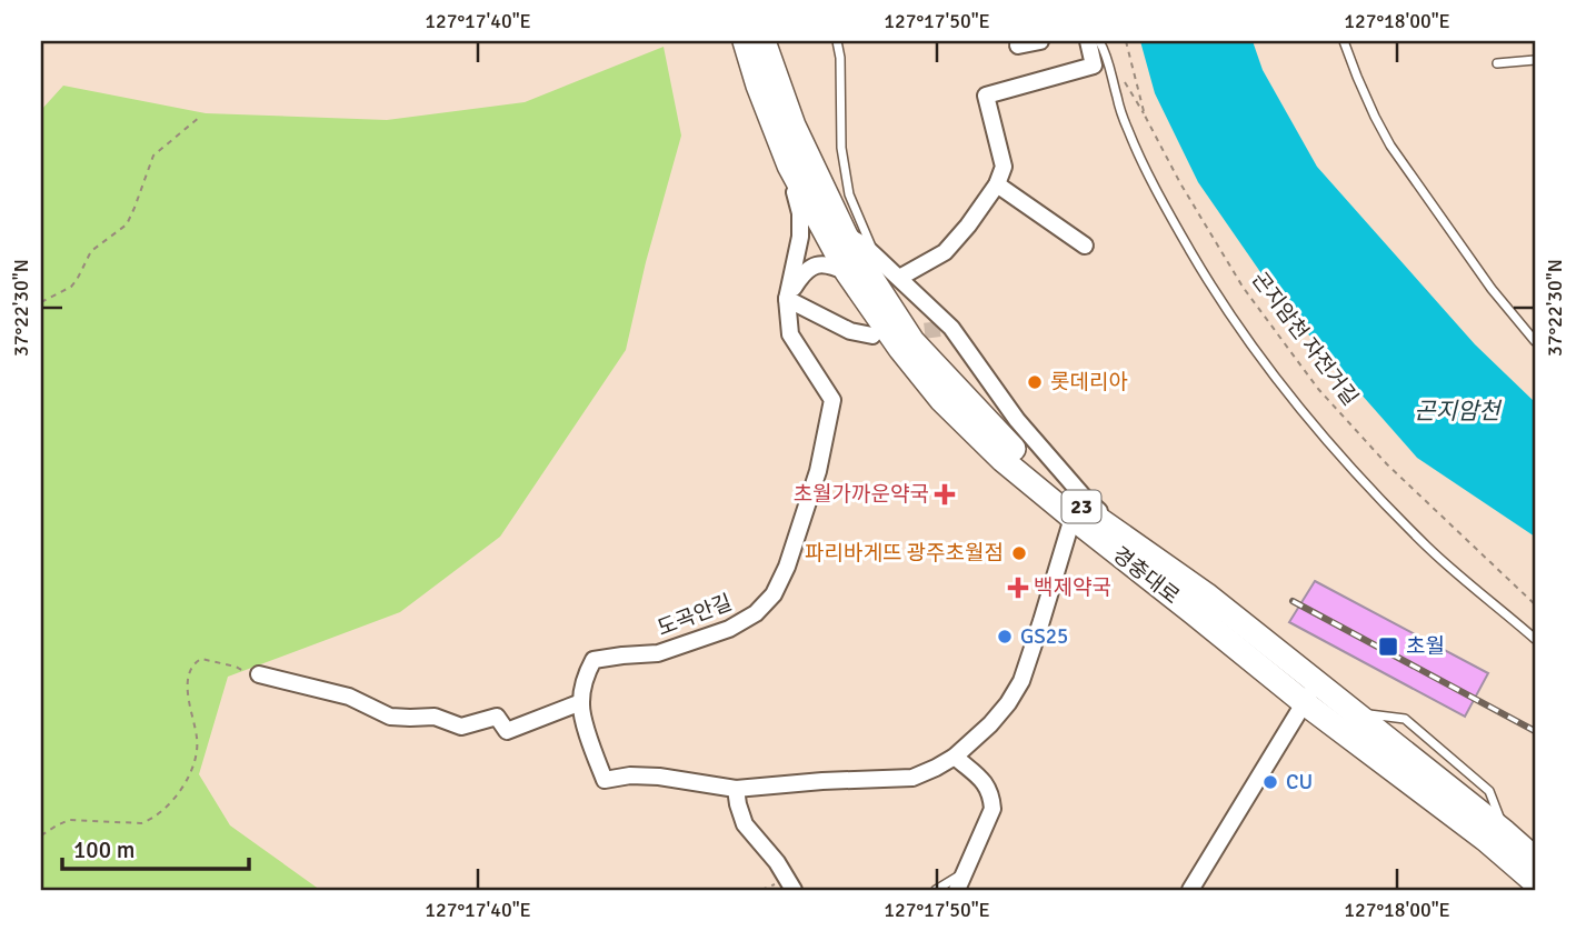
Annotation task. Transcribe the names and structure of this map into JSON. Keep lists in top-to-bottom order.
{
  "streets": {
    "main road": ["23", "경충대로"],
    "street": ["도곡안길"],
    "path": ["곤지암천 자전거길"]
  },
  "crossings": [
    ["경충대로", "도곡안길"]
  ],
  "water": ["곤지암천"],
  "places": {
    "other": [
      "롯데리아",
      "파리바게뜨 광주초월점",
      "GS25",
      "CU"
    ],
    "health": ["초월가까운약국", "백제약국"],
    "transit": ["초월"]
  },
  "scale_bar": "100 m",
  "coordinates": [
    "127°17'40\"E",
    "127°17'50\"E",
    "127°18'00\"E",
    "37°22'30\"N"
  ]
}
